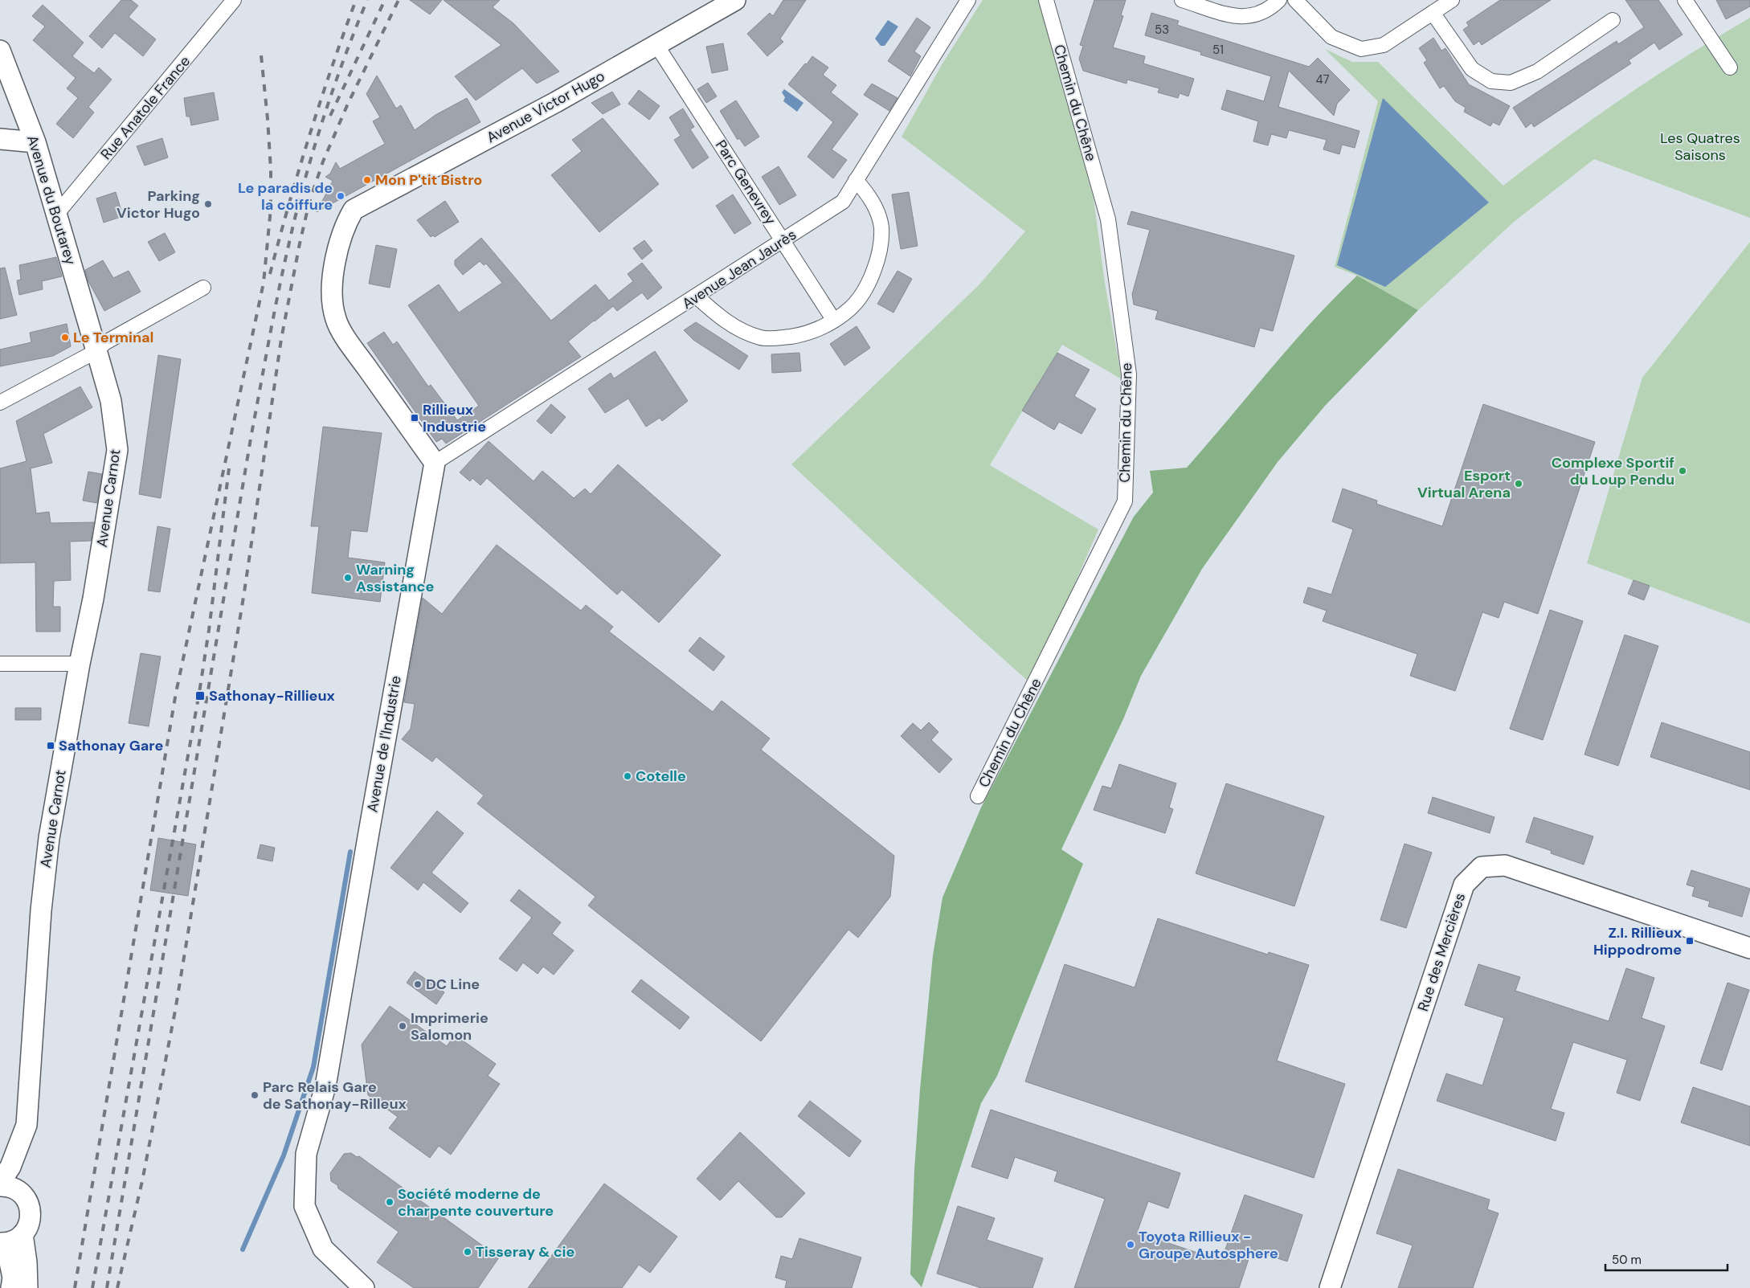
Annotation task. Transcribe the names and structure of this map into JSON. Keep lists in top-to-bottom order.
{
  "streets": {
    "street": [
      "Chemin du Chêne",
      "Avenue Victor Hugo",
      "Rue Anatole France",
      "Parc Genevrey",
      "Avenue du Boutarey",
      "Avenue Jean Jaurès",
      "Avenue Carnot",
      "Avenue de l'Industrie",
      "Rue des Mercières"
    ]
  },
  "crossings": [
    ["Avenue Victor Hugo", "Parc Genevrey"],
    ["Avenue Victor Hugo", "Avenue Jean Jaurès"],
    ["Avenue Victor Hugo", "Avenue de l'Industrie"],
    ["Rue Anatole France", "Avenue du Boutarey"],
    ["Parc Genevrey", "Avenue Jean Jaurès"],
    ["Avenue du Boutarey", "Avenue Carnot"],
    ["Avenue Jean Jaurès", "Avenue de l'Industrie"]
  ],
  "parks": ["Les Quatres Saisons"],
  "places": {
    "other": [
      "Mon P'tit Bistro",
      "Le paradis de la coiffure",
      "Parking Victor Hugo",
      "Le Terminal",
      "Complexe Sportif du Loup Pendu",
      "Esport Virtual Arena",
      "Warning Assistance",
      "Cotelle",
      "DC Line",
      "Imprimerie Salomon",
      "Parc Relais Gare de Sathonay-Rilleux",
      "Société moderne de charpente couverture",
      "Toyota Rillieux - Groupe Autosphere",
      "Tisseray & cie"
    ],
    "transit": [
      "Rillieux Industrie",
      "Sathonay-Rillieux",
      "Sathonay Gare",
      "Z.I. Rillieux Hippodrome"
    ]
  },
  "house_numbers": ["53", "51", "47"],
  "scale_bar": "50 m"
}
